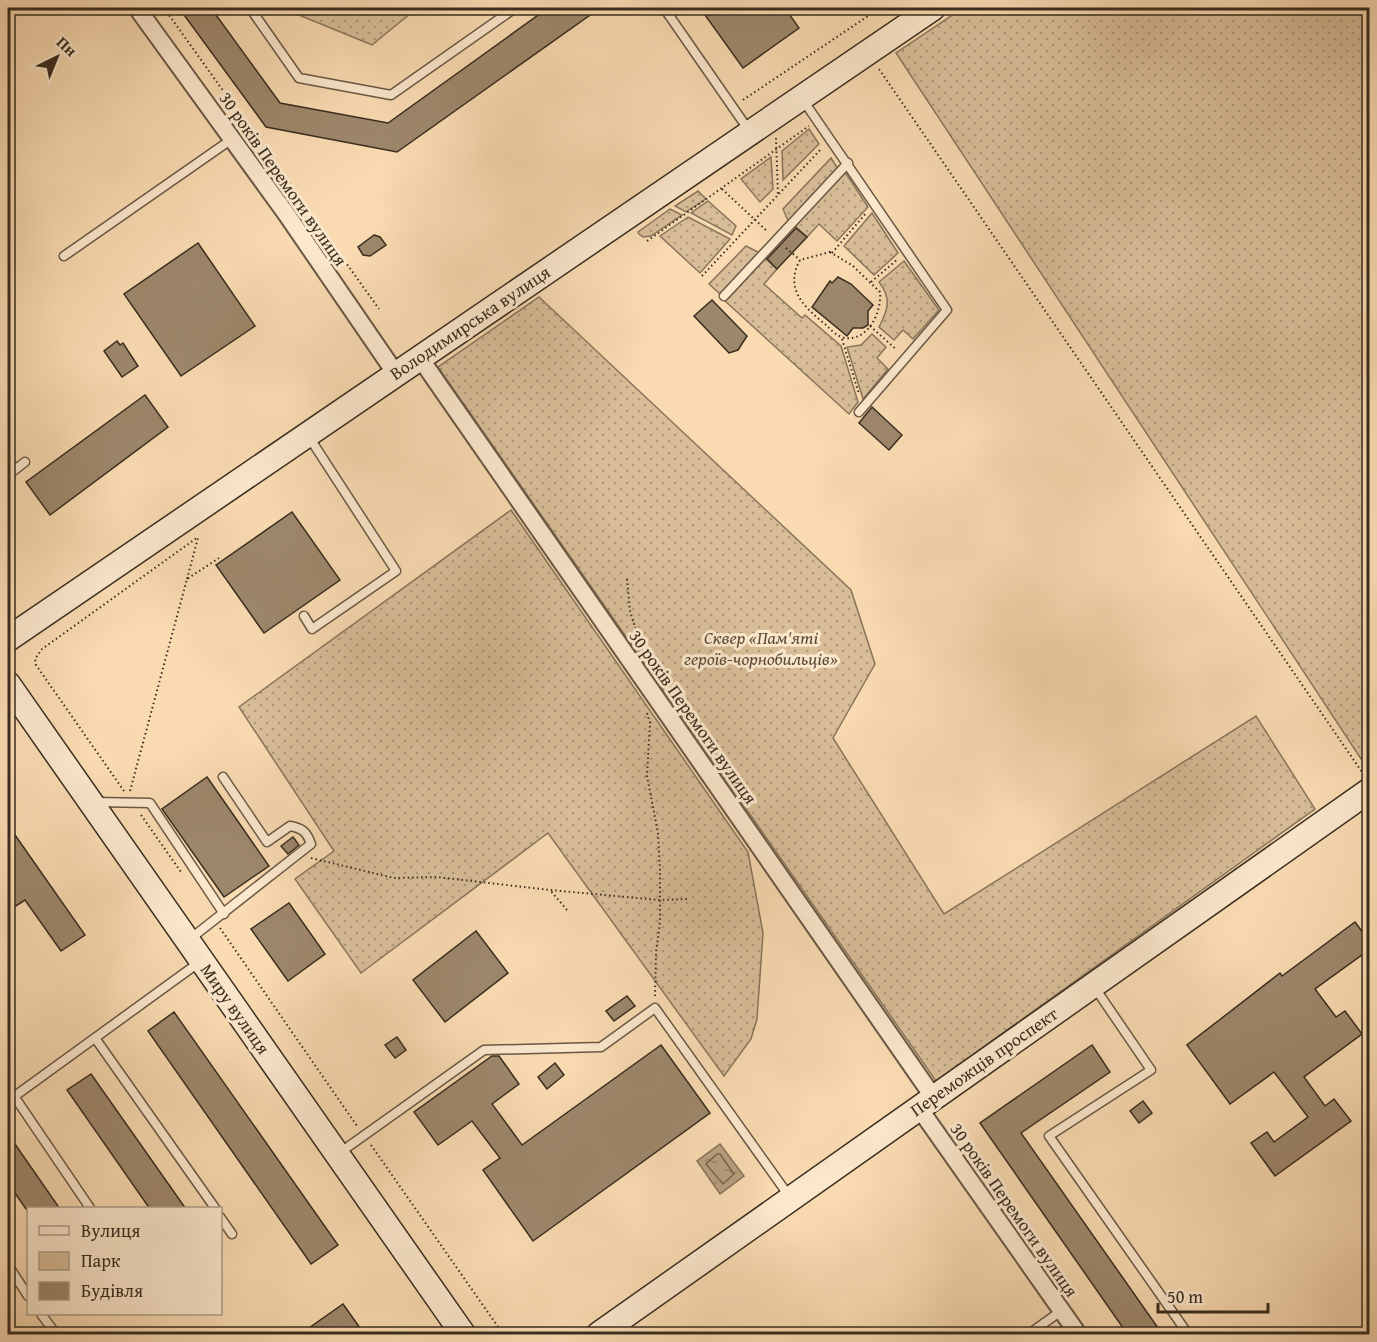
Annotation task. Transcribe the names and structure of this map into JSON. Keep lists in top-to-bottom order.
{
  "streets": {
    "street": [
      "30 років Перемоги вулиця",
      "Володимирська вулиця",
      "Миру вулиця",
      "Переможців проспект"
    ]
  },
  "crossings": [
    ["30 років Перемоги вулиця", "Володимирська вулиця"],
    ["30 років Перемоги вулиця", "Переможців проспект"]
  ],
  "parks": ["Сквер «Пам'яті героїв-чорнобильців»"],
  "legend": ["Вулиця", "Парк", "Будівля"],
  "scale_bar": "50 m",
  "north": "top right"
}
